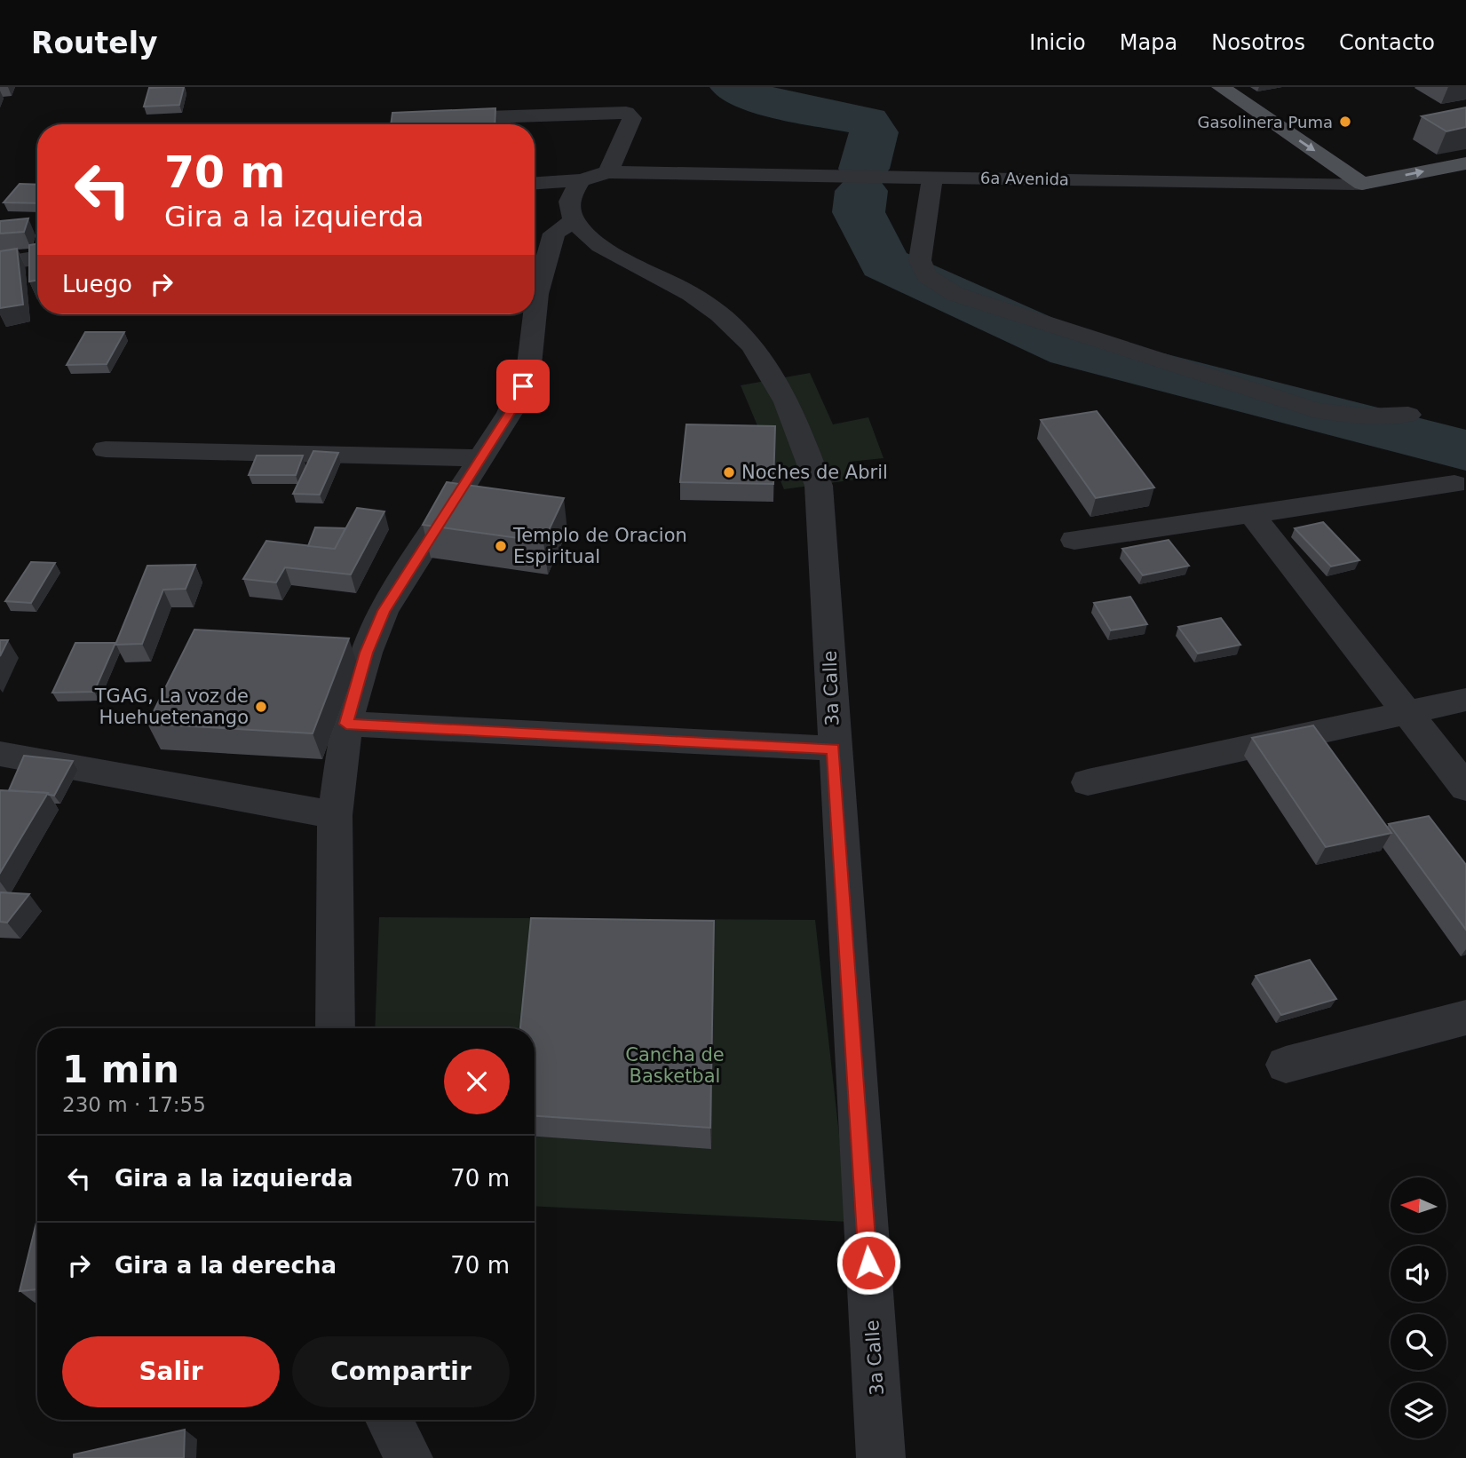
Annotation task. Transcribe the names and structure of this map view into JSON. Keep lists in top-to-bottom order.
{
  "streets": {
    "main road": ["6a Avenida"],
    "street": ["3a Calle"]
  },
  "parks": ["Cancha de Basketbal"],
  "places": [
    "Gasolinera Puma",
    "Noches de Abril",
    "Templo de Oracion Espiritual",
    "TGAG, La voz de Huehuetenango"
  ],
  "north": "left",
  "page": {
    "header": "Routely",
    "nav": [
      "Inicio",
      "Mapa",
      "Nosotros",
      "Contacto"
    ],
    "turn": ["70 m", "Gira a la izquierda"],
    "then": "Luego",
    "heading": ["1 min", "230 m · 17:55"],
    "list": [
      {
        "name": "Gira a la izquierda",
        "value": "70 m"
      },
      {
        "name": "Gira a la derecha",
        "value": "70 m"
      }
    ],
    "buttons": ["Salir", "Compartir"]
  }
}
